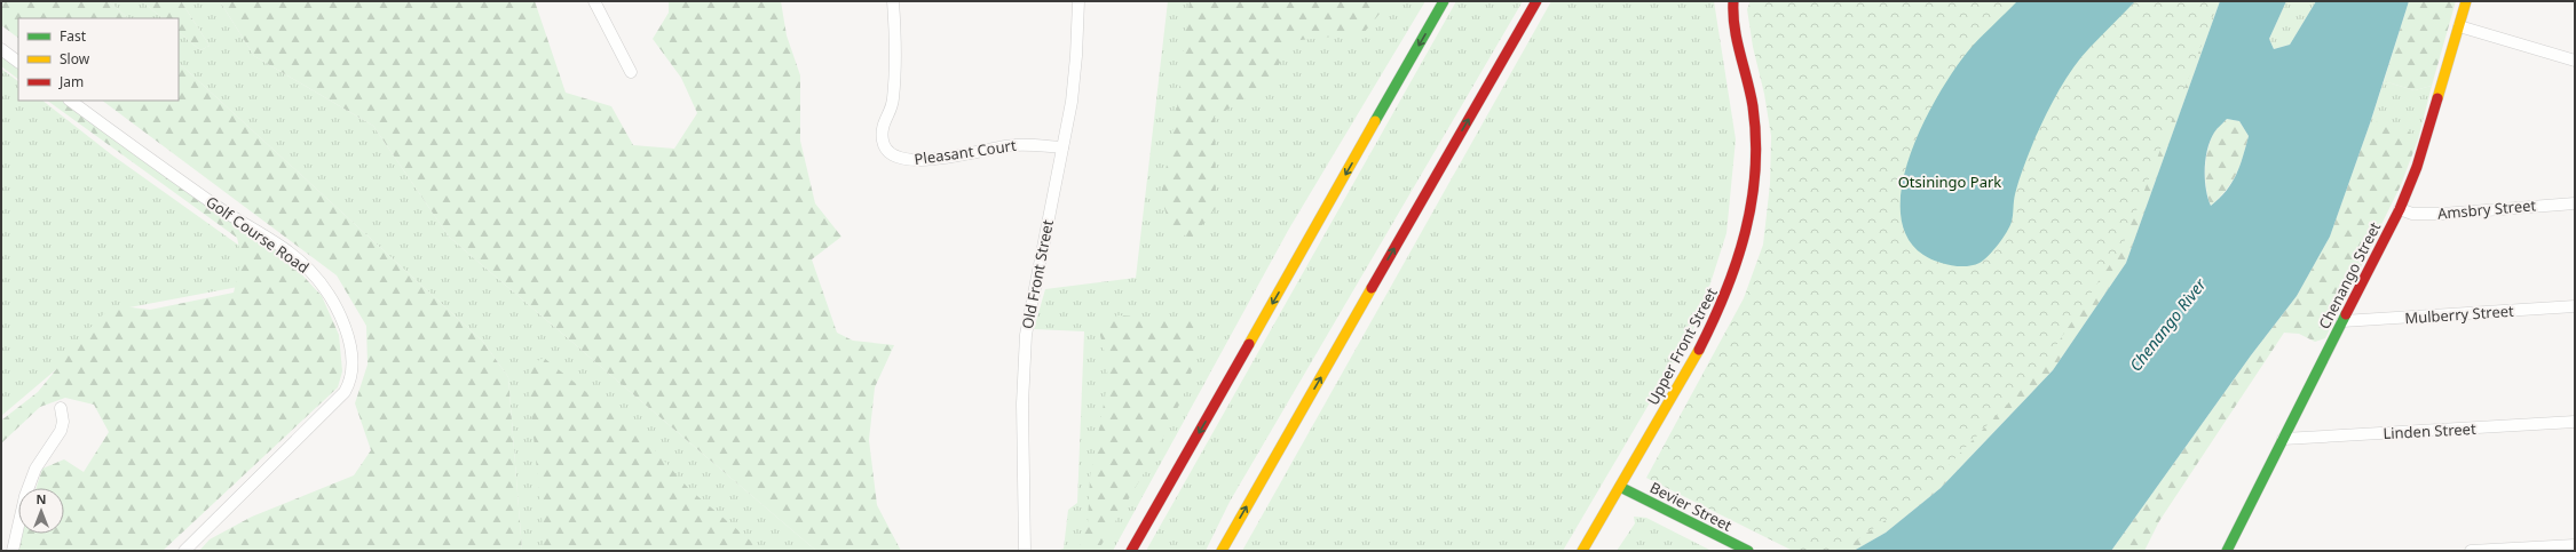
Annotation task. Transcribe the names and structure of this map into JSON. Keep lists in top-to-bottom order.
{
  "streets": {
    "main road": ["Chenango Street", "Upper Front Street", "Bevier Street"],
    "street": [
      "Pleasant Court",
      "Amsbry Street",
      "Golf Course Road",
      "Old Front Street",
      "Mulberry Street",
      "Linden Street"
    ]
  },
  "crossings": [
    ["Pleasant Court", "Old Front Street"],
    ["Amsbry Street", "Chenango Street"],
    ["Chenango Street", "Mulberry Street"],
    ["Chenango Street", "Linden Street"],
    ["Upper Front Street", "Bevier Street"]
  ],
  "water": ["Chenango River"],
  "parks": ["Otsiningo Park"],
  "legend": ["Fast", "Slow", "Jam"],
  "north": "top"
}
